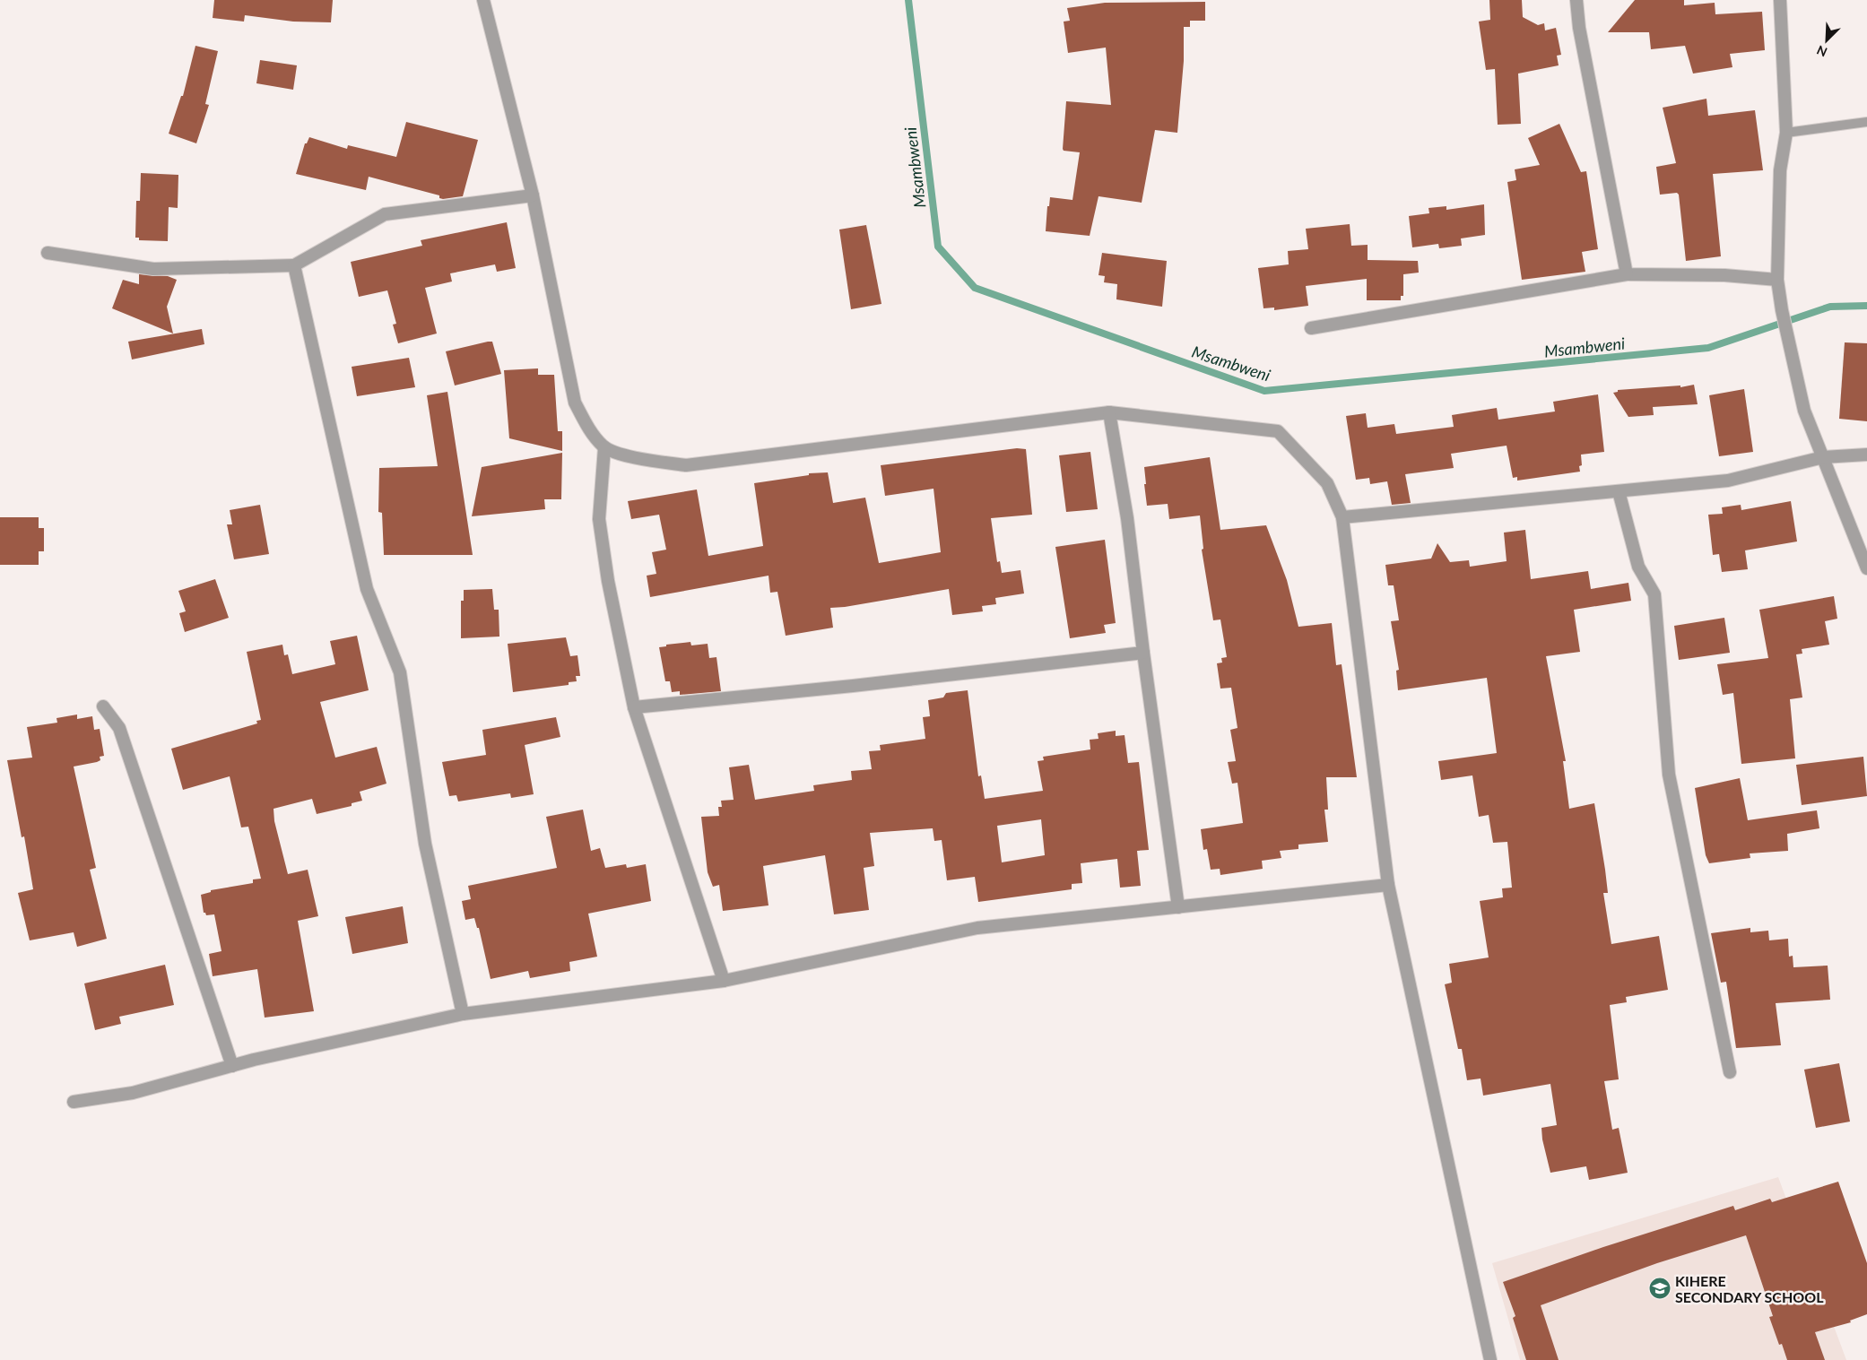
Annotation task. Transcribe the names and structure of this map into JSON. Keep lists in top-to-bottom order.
{
  "water": ["Msambweni"],
  "places": {
    "school or university": ["KIHERE SECONDARY SCHOOL"]
  },
  "north": "bottom left"
}
